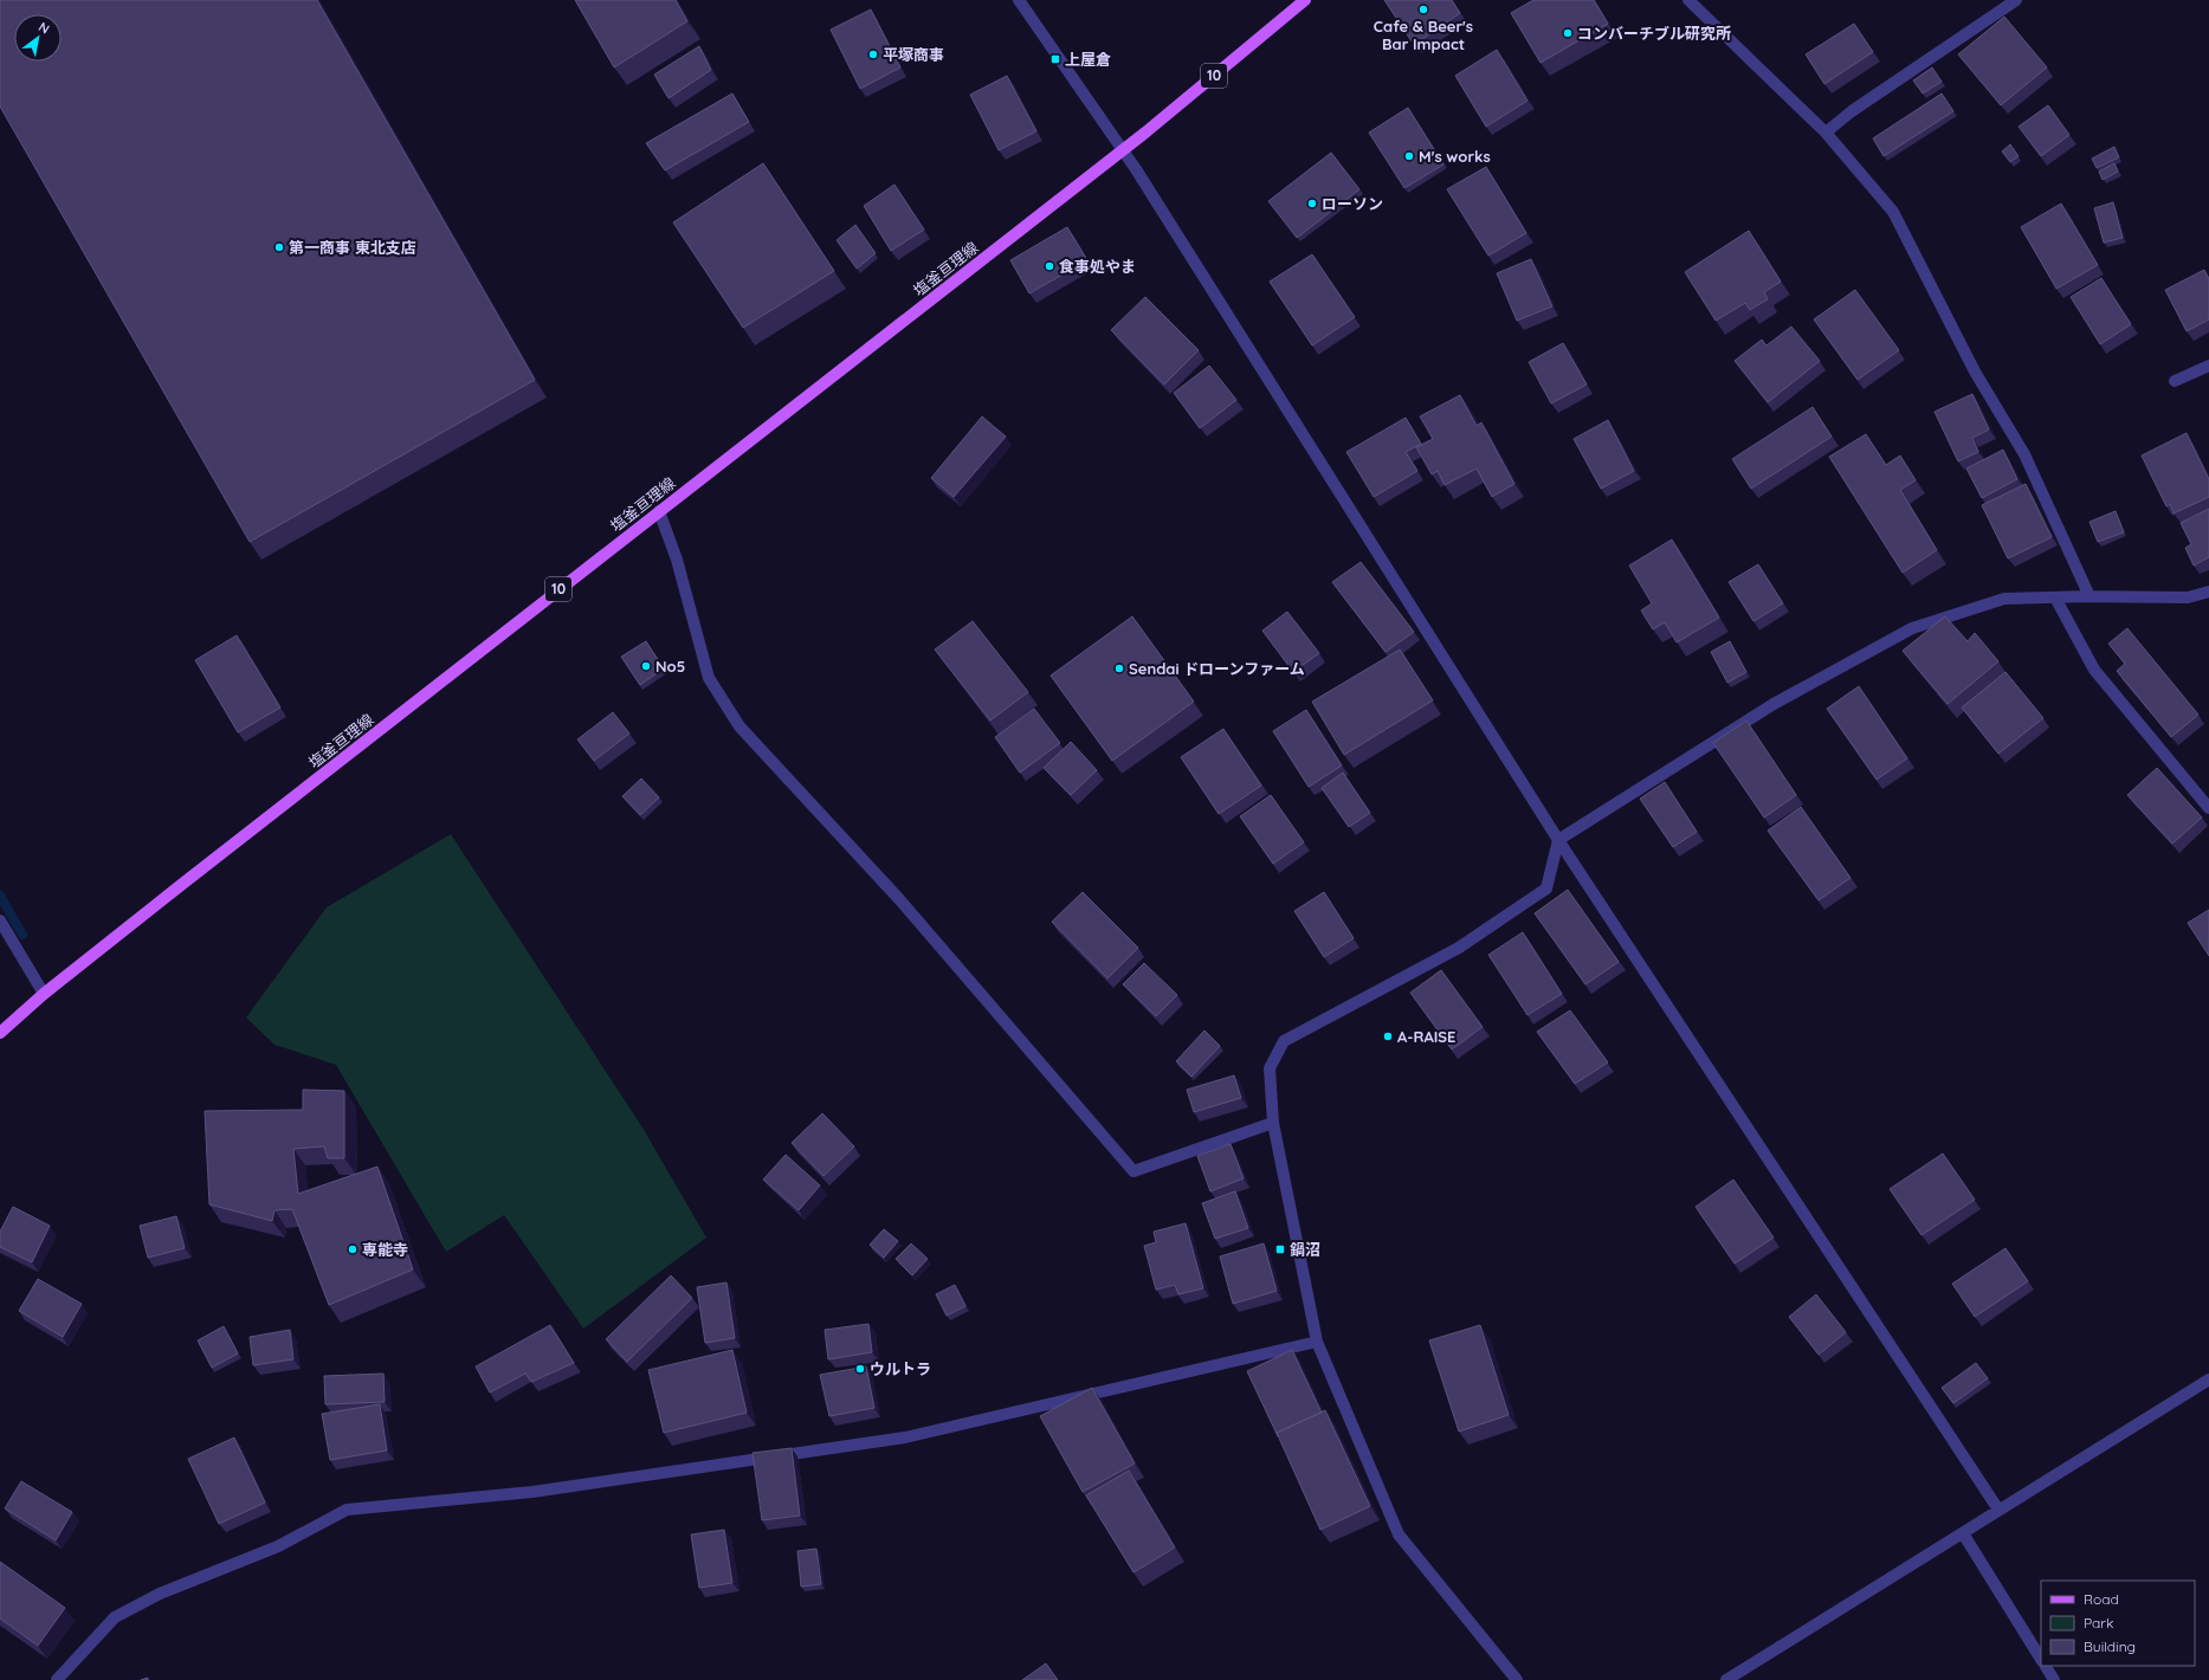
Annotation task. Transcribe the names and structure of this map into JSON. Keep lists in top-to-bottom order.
{
  "streets": {
    "main road": ["10", "塩釜亘理線"]
  },
  "places": {
    "other": [
      "Cafe & Beer's Bar Impact",
      "コンバーチブル研究所",
      "平塚商事",
      "M's works",
      "ローソン",
      "第一商事 東北支店",
      "食事処やま",
      "No5",
      "Sendai ドローンファーム",
      "A-RAISE",
      "専能寺",
      "ウルトラ"
    ],
    "transit": ["上屋倉", "鍋沼"]
  },
  "legend": ["Road", "Park", "Building"],
  "north": "top right"
}
